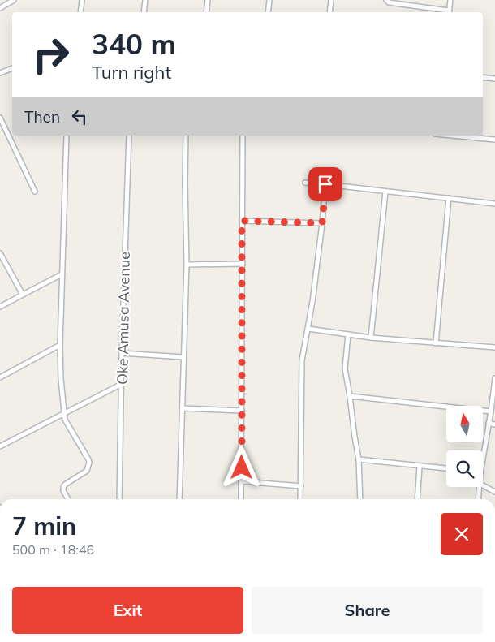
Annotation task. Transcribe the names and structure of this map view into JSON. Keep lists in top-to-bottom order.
{
  "streets": {
    "street": ["Oke Amusa Avenue"]
  },
  "north": "top",
  "page": {
    "turn": ["340 m", "Turn right"],
    "then": "Then",
    "heading": ["7 min", "500 m · 18:46"],
    "buttons": ["Exit", "Share"]
  }
}
